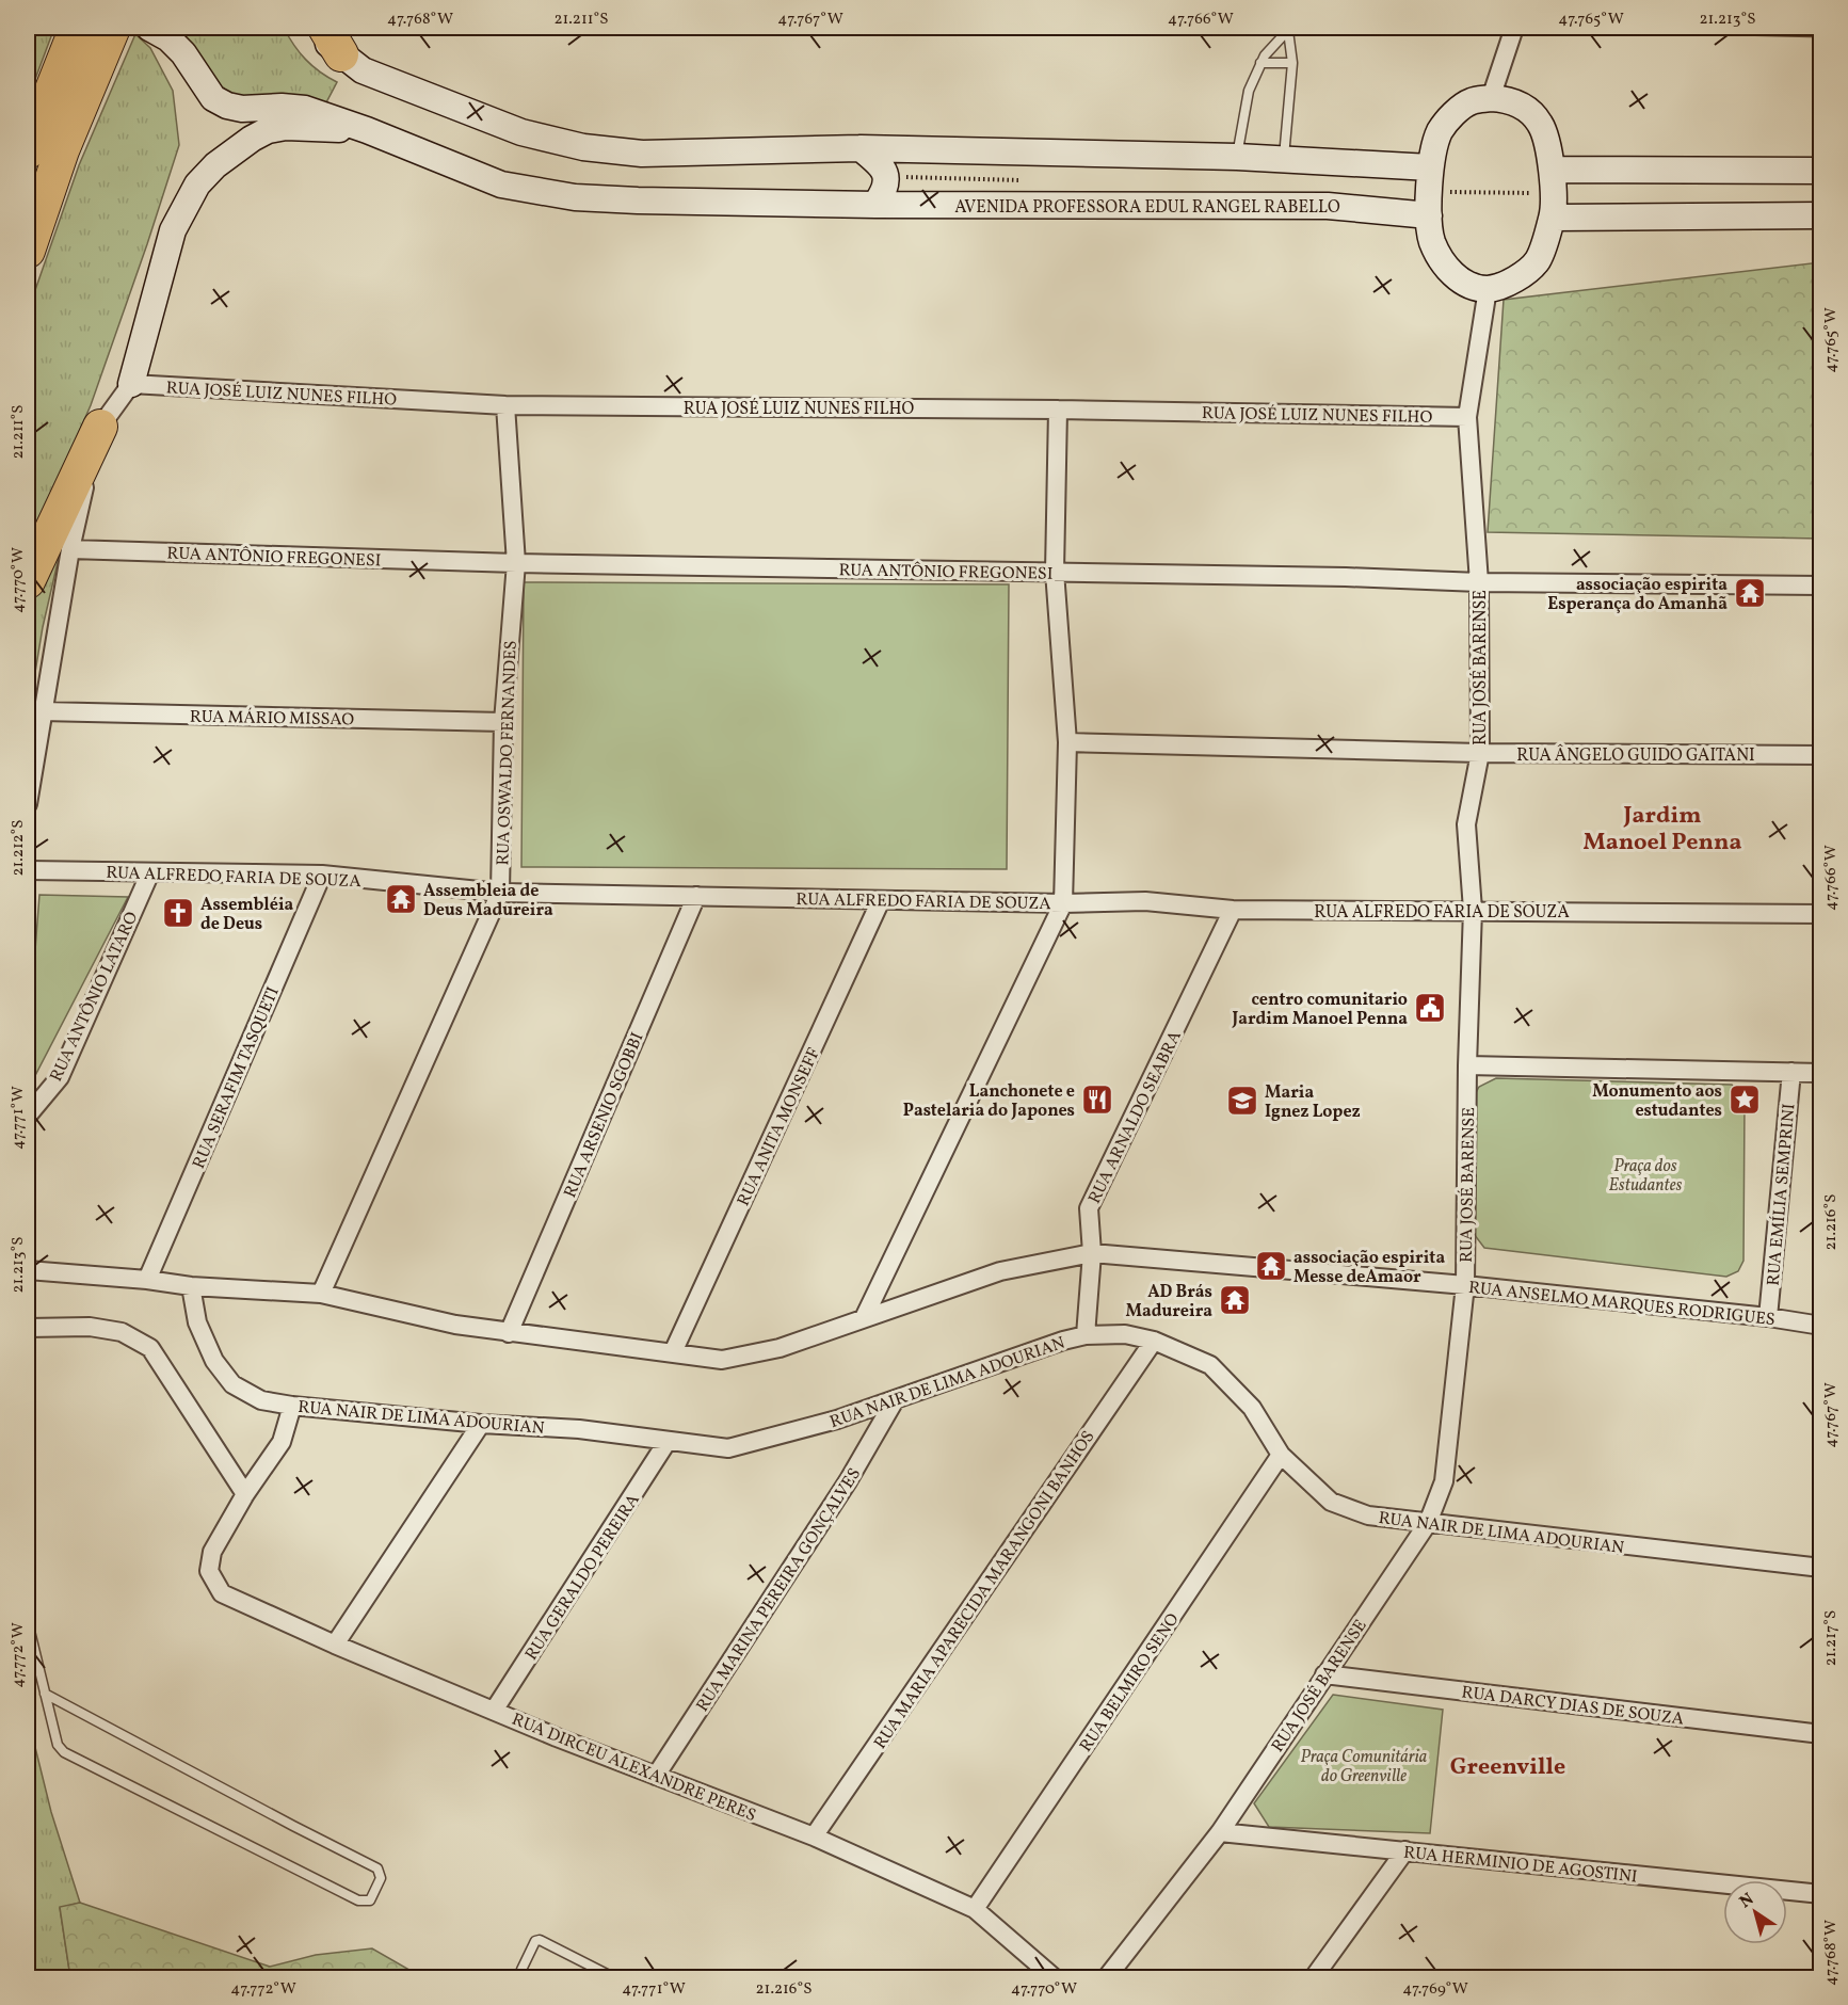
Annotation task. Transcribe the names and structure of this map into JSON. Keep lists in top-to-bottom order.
{
  "streets": {
    "main road": ["AVENIDA PROFESSORA EDUL RANGEL RABELLO"],
    "street": [
      "RUA JOSÉ LUIZ NUNES FILHO",
      "RUA ANTÔNIO FREGONESI",
      "RUA JOSÉ BARENSE",
      "RUA MÁRIO MISSAO",
      "RUA OSWALDO FERNANDES",
      "RUA ÂNGELO GUIDO GAITANI",
      "RUA ALFREDO FARIA DE SOUZA",
      "RUA ANTÔNIO LATARO",
      "RUA SERAFIM TASQUETI",
      "RUA ARSENIO SGOBBI",
      "RUA ARNALDO SEABRA",
      "RUA ANITA MONSEFF",
      "RUA EMÍLIA SEMPRINI",
      "RUA ANSELMO MARQUES RODRIGUES",
      "RUA NAIR DE LIMA ADOURIAN",
      "RUA GERALDO PEREIRA",
      "RUA MARINA PEREIRA GONÇALVES",
      "RUA MARIA APARECIDA MARANGONI BANHOS",
      "RUA BELMIRO SENO",
      "RUA DARCY DIAS DE SOUZA",
      "RUA DIRCEU ALEXANDRE PERES",
      "RUA HERMINIO DE AGOSTINI"
    ]
  },
  "crossings": [
    ["AVENIDA PROFESSORA EDUL RANGEL RABELLO", "RUA JOSÉ BARENSE"],
    ["RUA JOSÉ LUIZ NUNES FILHO", "RUA JOSÉ BARENSE"],
    ["RUA JOSÉ LUIZ NUNES FILHO", "RUA OSWALDO FERNANDES"],
    ["RUA ANTÔNIO FREGONESI", "RUA JOSÉ BARENSE"],
    ["RUA ANTÔNIO FREGONESI", "RUA OSWALDO FERNANDES"],
    ["RUA JOSÉ BARENSE", "RUA ÂNGELO GUIDO GAITANI"],
    ["RUA JOSÉ BARENSE", "RUA ALFREDO FARIA DE SOUZA"],
    ["RUA JOSÉ BARENSE", "RUA ANSELMO MARQUES RODRIGUES"],
    ["RUA JOSÉ BARENSE", "RUA NAIR DE LIMA ADOURIAN"],
    ["RUA JOSÉ BARENSE", "RUA DARCY DIAS DE SOUZA"],
    ["RUA JOSÉ BARENSE", "RUA HERMINIO DE AGOSTINI"],
    ["RUA MÁRIO MISSAO", "RUA OSWALDO FERNANDES"],
    ["RUA OSWALDO FERNANDES", "RUA ALFREDO FARIA DE SOUZA"],
    ["RUA OSWALDO FERNANDES", "RUA ANSELMO MARQUES RODRIGUES"],
    ["RUA ALFREDO FARIA DE SOUZA", "RUA ANTÔNIO LATARO"],
    ["RUA ALFREDO FARIA DE SOUZA", "RUA SERAFIM TASQUETI"],
    ["RUA ALFREDO FARIA DE SOUZA", "RUA ARSENIO SGOBBI"],
    ["RUA ALFREDO FARIA DE SOUZA", "RUA ARNALDO SEABRA"],
    ["RUA ALFREDO FARIA DE SOUZA", "RUA ANITA MONSEFF"],
    ["RUA SERAFIM TASQUETI", "RUA ANSELMO MARQUES RODRIGUES"],
    ["RUA ARSENIO SGOBBI", "RUA ANSELMO MARQUES RODRIGUES"],
    ["RUA ARNALDO SEABRA", "RUA ANSELMO MARQUES RODRIGUES"],
    ["RUA ARNALDO SEABRA", "RUA NAIR DE LIMA ADOURIAN"],
    ["RUA ANITA MONSEFF", "RUA ANSELMO MARQUES RODRIGUES"],
    ["RUA EMÍLIA SEMPRINI", "RUA ANSELMO MARQUES RODRIGUES"],
    ["RUA ANSELMO MARQUES RODRIGUES", "RUA NAIR DE LIMA ADOURIAN"],
    ["RUA NAIR DE LIMA ADOURIAN", "RUA GERALDO PEREIRA"],
    ["RUA NAIR DE LIMA ADOURIAN", "RUA MARINA PEREIRA GONÇALVES"],
    ["RUA NAIR DE LIMA ADOURIAN", "RUA MARIA APARECIDA MARANGONI BANHOS"],
    ["RUA NAIR DE LIMA ADOURIAN", "RUA BELMIRO SENO"],
    ["RUA GERALDO PEREIRA", "RUA DIRCEU ALEXANDRE PERES"],
    ["RUA MARINA PEREIRA GONÇALVES", "RUA DIRCEU ALEXANDRE PERES"],
    ["RUA MARIA APARECIDA MARANGONI BANHOS", "RUA DIRCEU ALEXANDRE PERES"],
    ["RUA BELMIRO SENO", "RUA DIRCEU ALEXANDRE PERES"]
  ],
  "districts": ["Jardim Manoel Penna", "Greenville"],
  "parks": ["Praça dos Estudantes", "Praça Comunitária do Greenville"],
  "places": {
    "temple": [
      "associação espirita Esperança do Amanhã",
      "Assembleia de Deus Madureira",
      "associação espirita Messe deAmaor",
      "AD Brás Madureira"
    ],
    "church": ["Assembléia de Deus"],
    "public building": ["centro comunitario Jardim Manoel Penna"],
    "restaurant": ["Lanchonete e Pastelaria do Japones"],
    "place": ["Monumento aos estudantes"],
    "school or university": ["Maria Ignez Lopez"]
  },
  "north": "top left",
  "coordinates": [
    "47.768°W",
    "21.211°S",
    "47.767°W",
    "47.766°W",
    "47.765°W",
    "21.213°S",
    "47.770°W",
    "21.212°S",
    "47.771°W",
    "21.216°S",
    "21.217°S",
    "47.772°W",
    "47.769°W"
  ]
}
